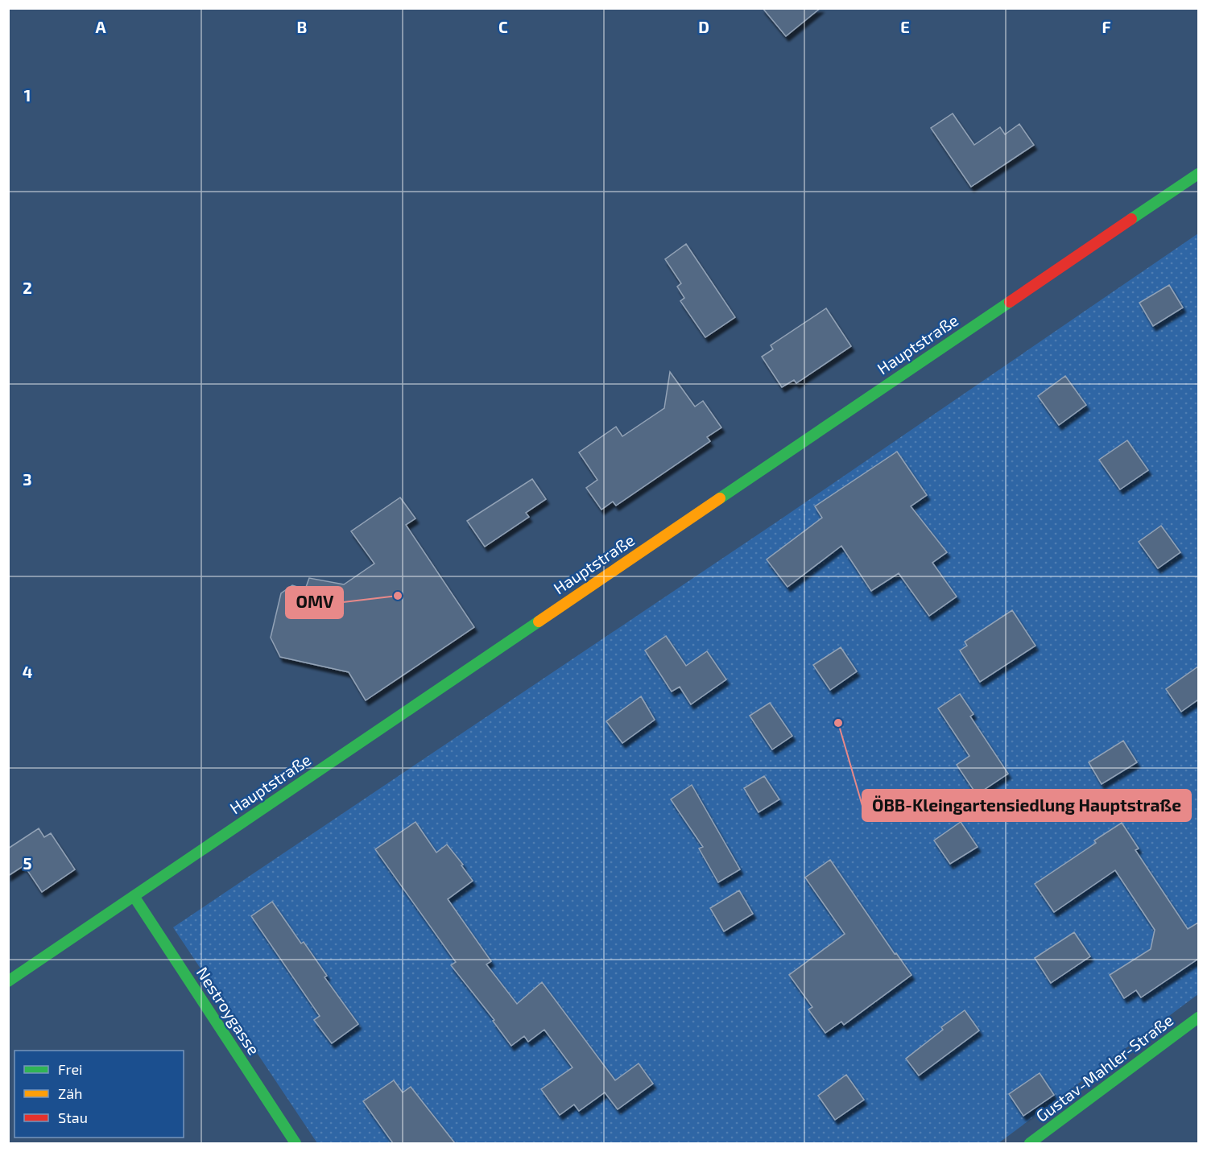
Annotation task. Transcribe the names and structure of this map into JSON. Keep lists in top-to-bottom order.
{
  "streets": {
    "main road": ["Hauptstraße", "Nestroygasse", "Gustav-Mahler-Straße"]
  },
  "crossings": [
    ["Hauptstraße", "Nestroygasse"]
  ],
  "places": ["OMV", "ÖBB-Kleingartensiedlung Hauptstraße"],
  "legend": ["Frei", "Zäh", "Stau"],
  "grid": {
    "columns": [
      "A",
      "B",
      "C",
      "D",
      "E",
      "F"
    ],
    "rows": [
      "1",
      "2",
      "3",
      "4",
      "5"
    ]
  }
}
